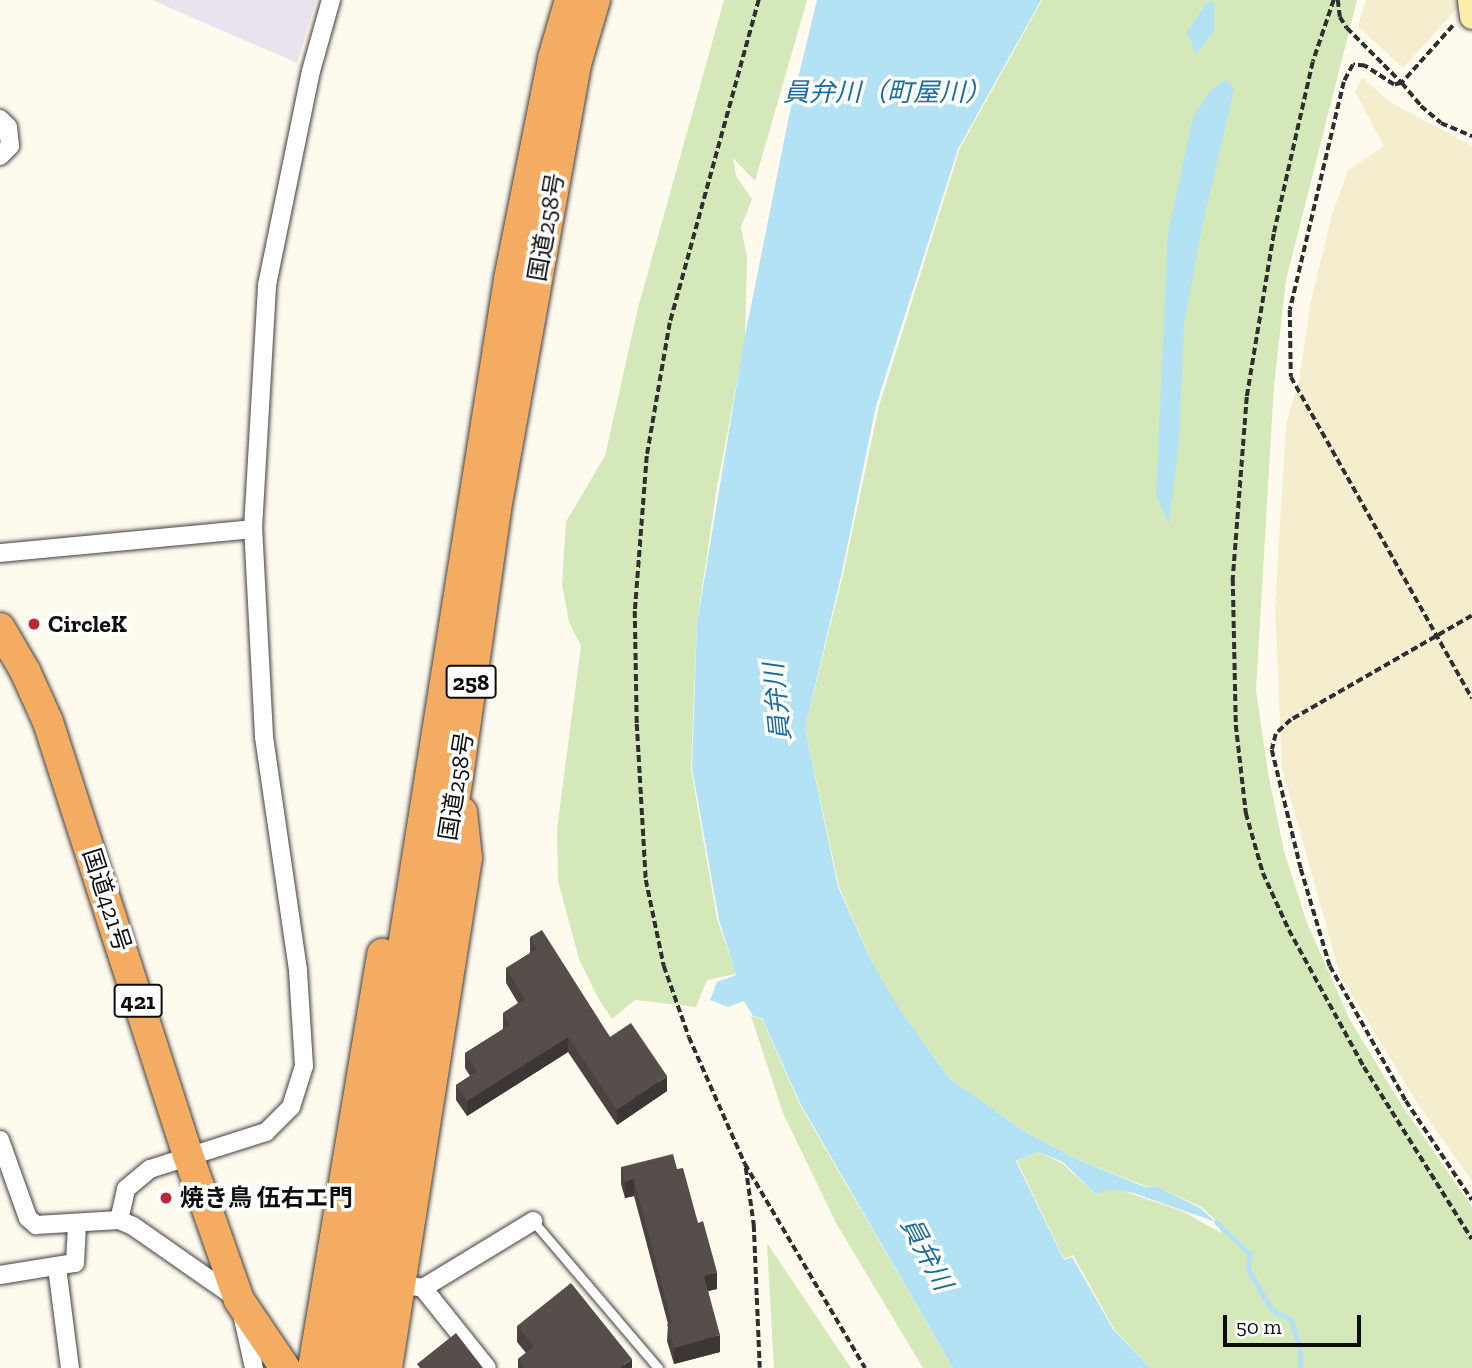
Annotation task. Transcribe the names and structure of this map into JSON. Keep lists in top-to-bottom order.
{
  "streets": {
    "highway": [
      "国道258号",
      "258",
      "国道421号",
      "421"
    ]
  },
  "water": ["員弁川（町屋川）", "員弁川"],
  "places": ["CircleK", "焼き鳥 伍右エ門"],
  "scale_bar": "50 m"
}
